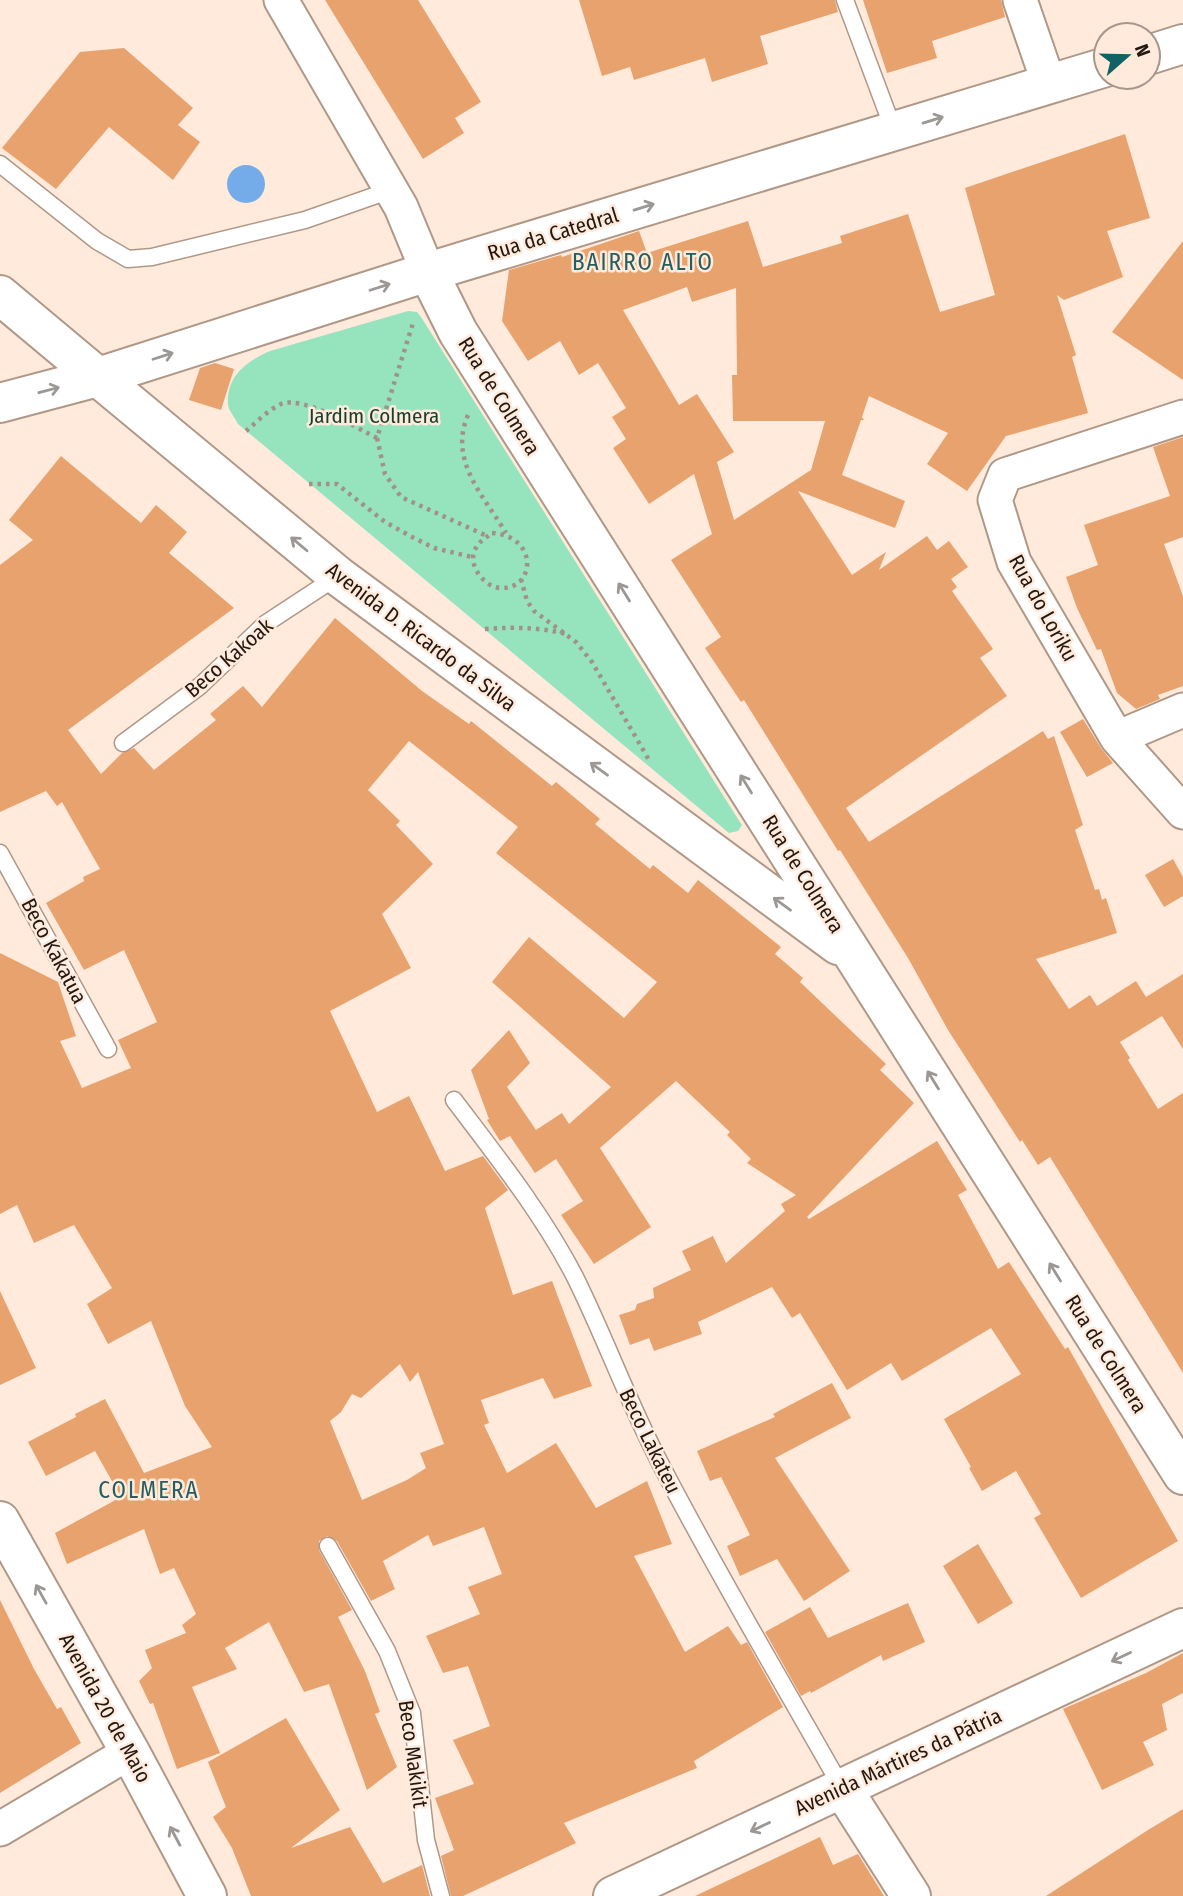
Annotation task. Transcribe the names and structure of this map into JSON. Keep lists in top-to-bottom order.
{
  "streets": {
    "street": [
      "Rua da Catedral",
      "Rua de Colmera",
      "Rua do Loriku",
      "Avenida D. Ricardo da Silva",
      "Avenida 20 de Maio",
      "Avenida Mártires da Pátria"
    ],
    "lane": [
      "Beco Kakoak",
      "Beco Kakatua",
      "Beco Lakateu",
      "Beco Makikit"
    ]
  },
  "crossings": [
    ["Rua da Catedral", "Rua de Colmera"],
    ["Rua da Catedral", "Avenida D. Ricardo da Silva"],
    ["Rua de Colmera", "Avenida D. Ricardo da Silva"],
    ["Avenida D. Ricardo da Silva", "Beco Kakoak"],
    ["Beco Lakateu", "Avenida Mártires da Pátria"]
  ],
  "one_way": [
    "Rua da Catedral",
    "Rua de Colmera",
    "Avenida D. Ricardo da Silva",
    "Avenida 20 de Maio",
    "Avenida Mártires da Pátria"
  ],
  "districts": ["BAIRRO ALTO", "COLMERA"],
  "parks": ["Jardim Colmera"],
  "north": "right"
}
